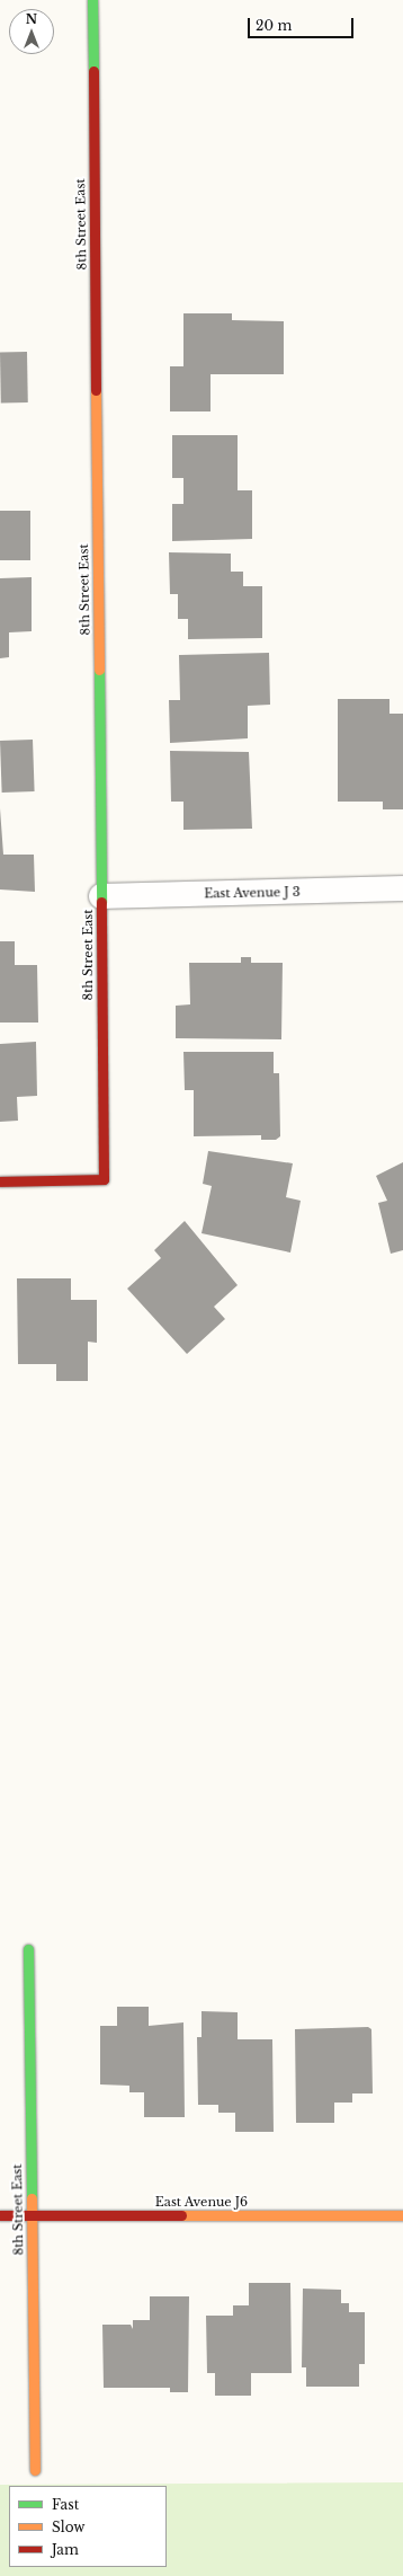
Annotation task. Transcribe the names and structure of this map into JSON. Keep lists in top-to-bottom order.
{
  "streets": {
    "street": ["8th Street East", "East Avenue J 3", "East Avenue J6"]
  },
  "crossings": [
    ["8th Street East", "East Avenue J 3"],
    ["8th Street East", "East Avenue J6"]
  ],
  "legend": ["Fast", "Slow", "Jam"],
  "scale_bar": "20 m",
  "north": "top"
}
